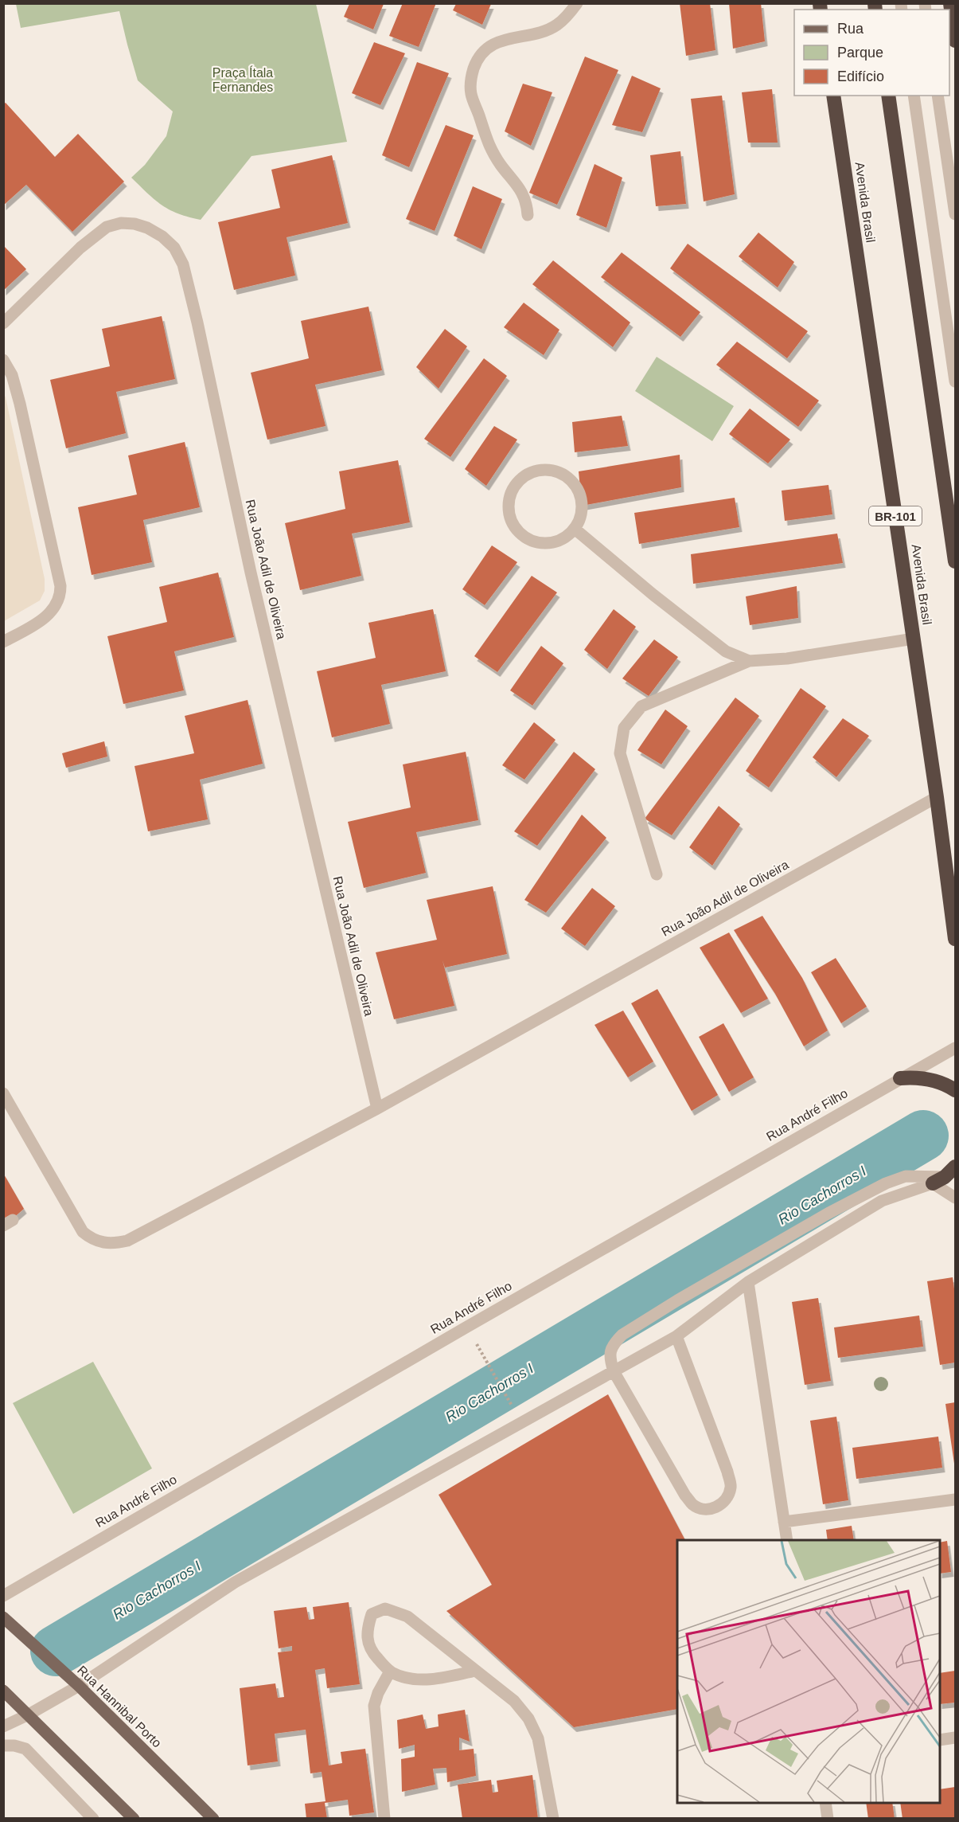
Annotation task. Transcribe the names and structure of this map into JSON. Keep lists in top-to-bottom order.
{
  "streets": {
    "highway": ["Avenida Brasil", "BR-101"],
    "main road": ["Rua Hannibal Porto"],
    "street": ["Rua João Adil de Oliveira", "Rua André Filho"]
  },
  "crossings": [
    ["Avenida Brasil", "Rua João Adil de Oliveira"]
  ],
  "water": ["Rio Cachorros I"],
  "parks": ["Praça Ítala Fernandes"],
  "legend": ["Rua", "Parque", "Edifício"]
}
